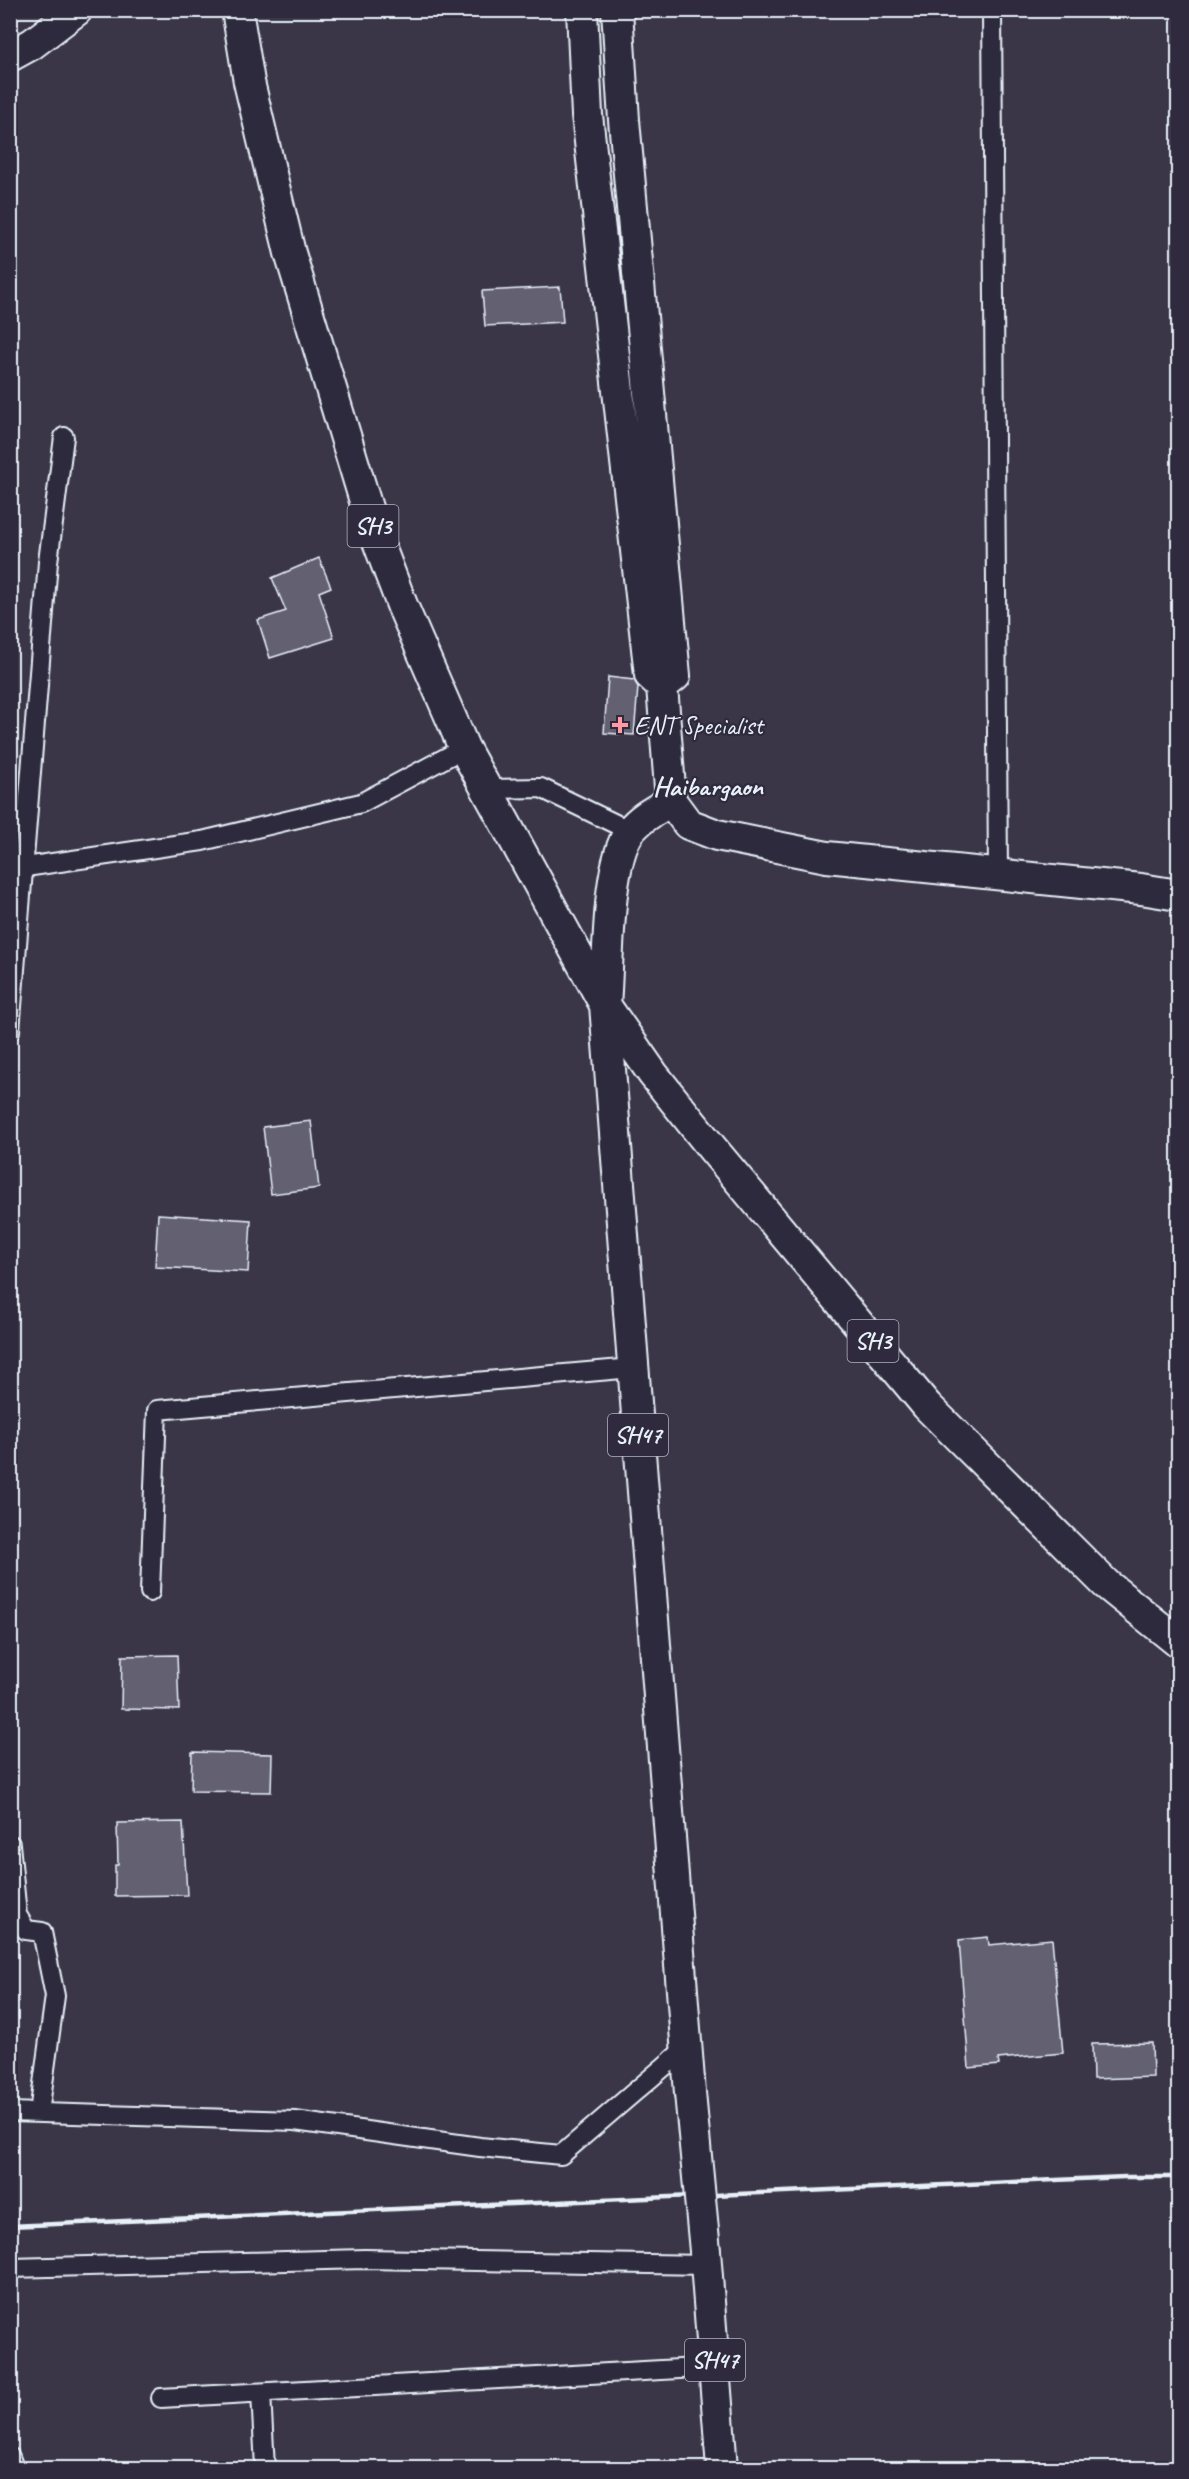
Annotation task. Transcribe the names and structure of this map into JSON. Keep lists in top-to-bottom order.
{
  "streets": {
    "main road": ["SH3", "SH47"]
  },
  "crossings": [
    ["SH3", "SH47"]
  ],
  "districts": ["Haibargaon"],
  "places": {
    "health": ["ENT Specialist"]
  }
}
